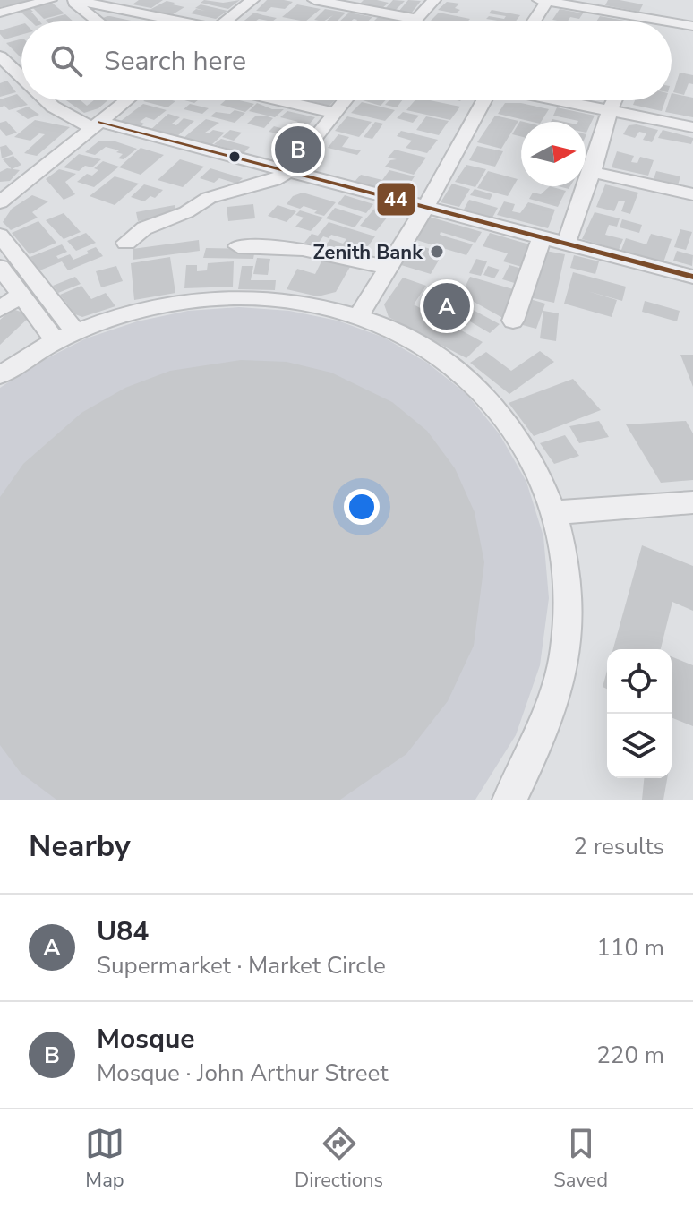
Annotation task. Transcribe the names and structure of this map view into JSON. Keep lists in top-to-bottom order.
{
  "places": ["Zenith Bank"],
  "lines": ["transit line 44"],
  "north": "right",
  "page": {
    "search": "Search here",
    "pins": ["B", "A"],
    "heading": ["Nearby", "2 results"],
    "list": [
      {
        "mark": "A",
        "name": "U84",
        "note": "Supermarket · Market Circle",
        "value": "110 m"
      },
      {
        "mark": "B",
        "name": "Mosque",
        "note": "Mosque · John Arthur Street",
        "value": "220 m"
      }
    ],
    "nav": ["Map", "Directions", "Saved"]
  }
}
